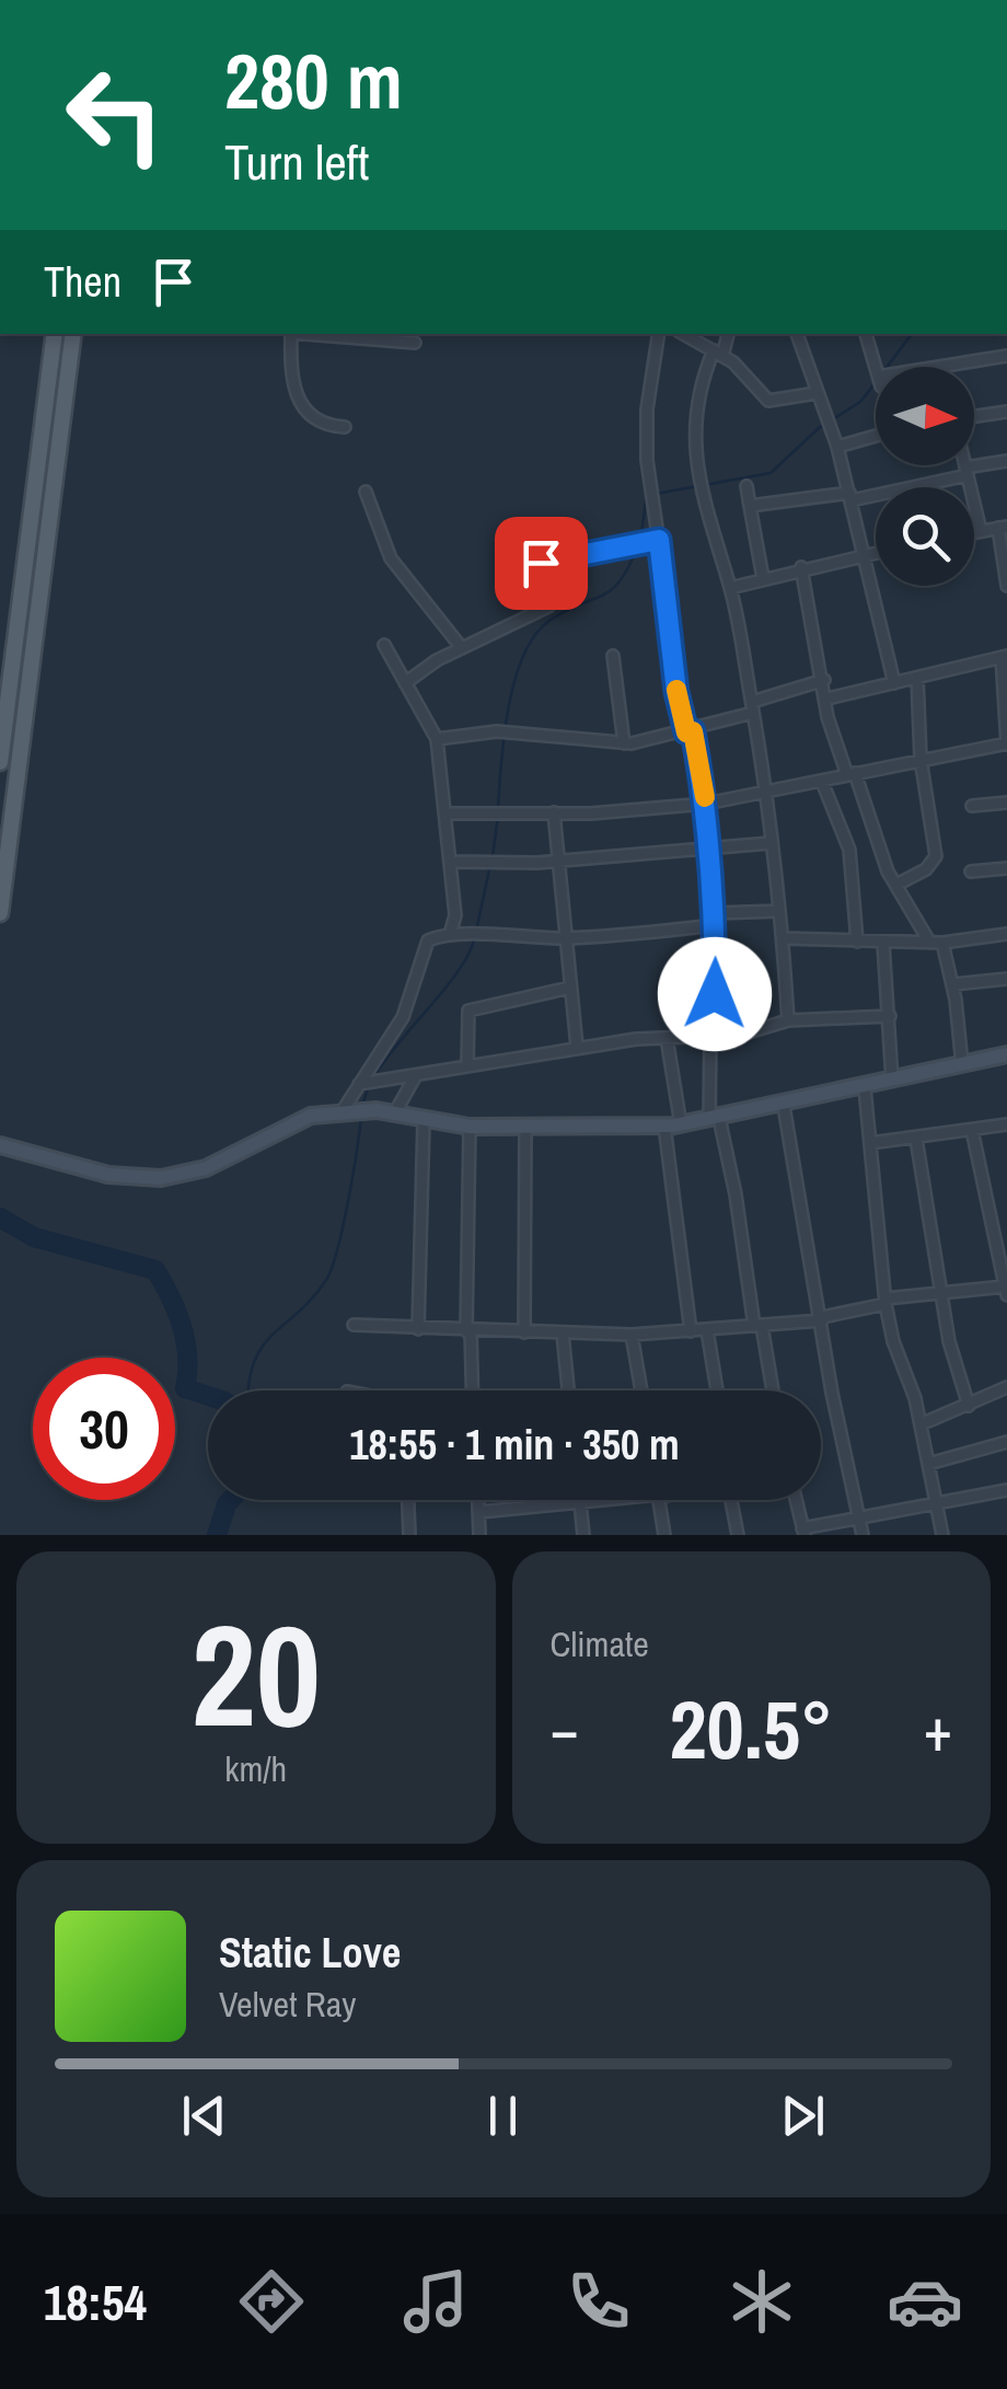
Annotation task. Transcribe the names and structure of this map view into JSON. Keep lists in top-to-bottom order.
{
  "north": "right",
  "page": {
    "turn": ["280 m", "Turn left"],
    "then": "Then",
    "limit": "30",
    "trip": "18:55 · 1 min · 350 m",
    "tile": [
      ["20", "km/h"],
      "Climate"
    ],
    "heat": ["−", "20.5°", "+"],
    "song": ["Static Love", "Velvet Ray"],
    "tabs": "18:54"
  }
}
